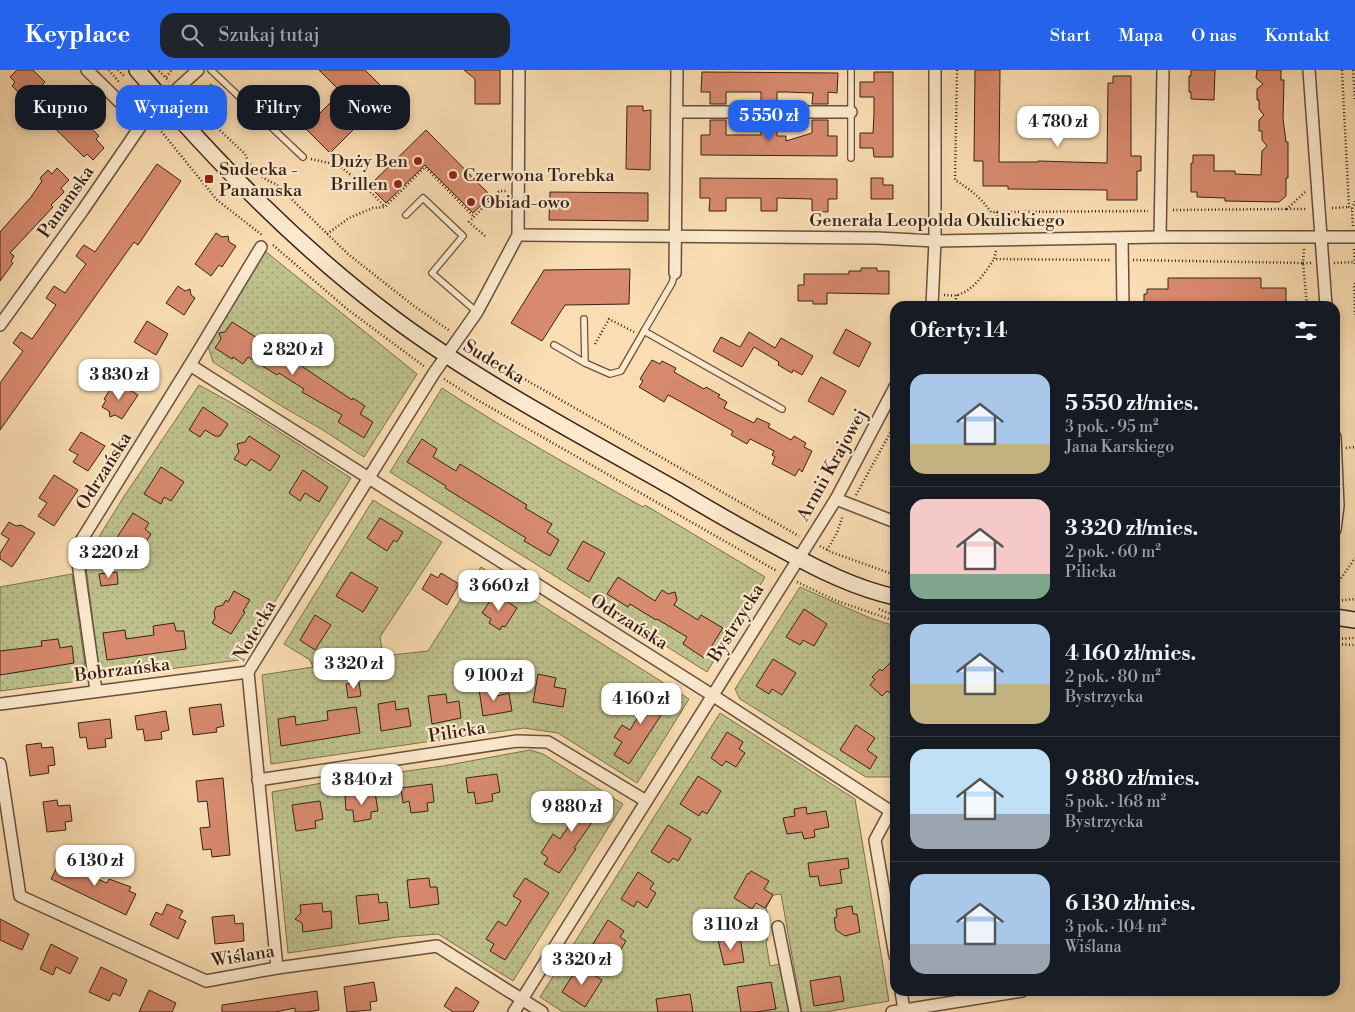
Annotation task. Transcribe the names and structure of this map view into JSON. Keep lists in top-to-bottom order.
{
  "streets": {
    "street": [
      "Panamska",
      "Generała Leopolda Okulickiego",
      "Sudecka",
      "Armii Krajowej",
      "Odrzańska",
      "Bystrzycka",
      "Notecka",
      "Bobrzańska",
      "Pilicka",
      "Wiślana"
    ]
  },
  "crossings": [
    ["Generała Leopolda Okulickiego", "Notecka"],
    ["Sudecka", "Armii Krajowej"],
    ["Sudecka", "Bystrzycka"],
    ["Sudecka", "Notecka"],
    ["Armii Krajowej", "Bystrzycka"],
    ["Odrzańska", "Bystrzycka"],
    ["Odrzańska", "Notecka"],
    ["Odrzańska", "Bobrzańska"],
    ["Bystrzycka", "Pilicka"],
    ["Bystrzycka", "Wiślana"],
    ["Notecka", "Bobrzańska"],
    ["Notecka", "Pilicka"],
    ["Notecka", "Wiślana"]
  ],
  "places": {
    "other": [
      "Duży Ben",
      "Czerwona Torebka",
      "Brillen",
      "Obiad-owo"
    ],
    "transit": ["Sudecka - Panamska"]
  },
  "page": {
    "header": "Keyplace",
    "search": "Szukaj tutaj",
    "nav": [
      "Start",
      "Mapa",
      "O nas",
      "Kontakt"
    ],
    "chip": [
      "Kupno",
      "Wynajem",
      "Filtry",
      "Nowe"
    ],
    "price": [
      "5 550 zł",
      "4 780 zł",
      "2 820 zł",
      "3 830 zł",
      "3 220 zł",
      "3 660 zł",
      "3 320 zł",
      "9 100 zł",
      "4 160 zł",
      "3 840 zł",
      "9 880 zł",
      "6 130 zł",
      "3 110 zł",
      "3 320 zł"
    ],
    "heading": "Oferty: 14",
    "list": [
      {
        "name": "5 550 zł/mies.",
        "note": "3 pok. · 95 m² · Jana Karskiego"
      },
      {
        "name": "3 320 zł/mies.",
        "note": "2 pok. · 60 m² · Pilicka"
      },
      {
        "name": "4 160 zł/mies.",
        "note": "2 pok. · 80 m² · Bystrzycka"
      },
      {
        "name": "9 880 zł/mies.",
        "note": "5 pok. · 168 m² · Bystrzycka"
      },
      {
        "name": "6 130 zł/mies.",
        "note": "3 pok. · 104 m² · Wiślana"
      }
    ]
  }
}
